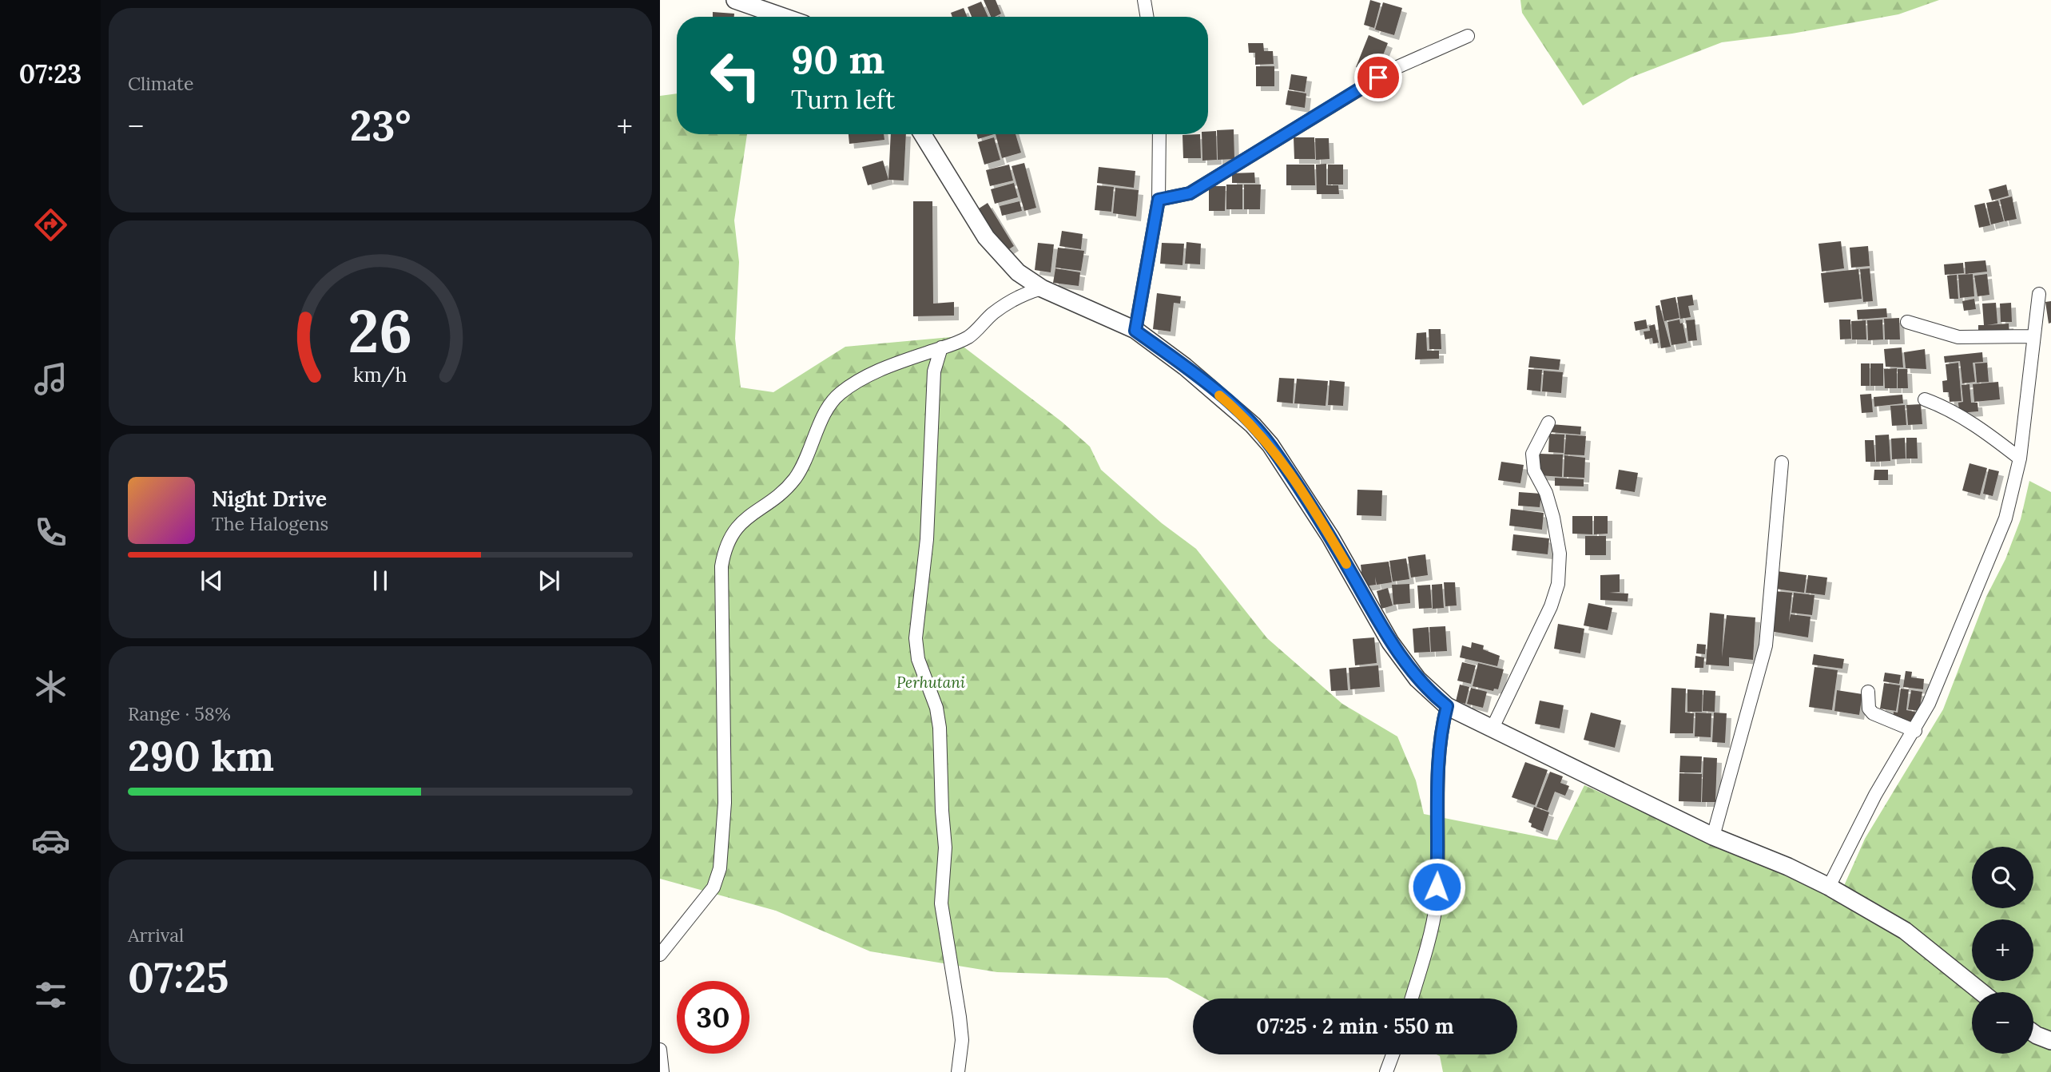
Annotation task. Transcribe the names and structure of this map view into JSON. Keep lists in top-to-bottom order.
{
  "parks": ["Perhutani"],
  "page": {
    "tabs": "07:23",
    "tile": [
      "Climate",
      ["Range · 58%", "290 km"],
      ["Arrival", "07:25"]
    ],
    "turn": ["90 m", "Turn left"],
    "heat": ["−", "23°", "+"],
    "song": ["Night Drive", "The Halogens"],
    "map_buttons": ["+", "−"],
    "limit": "30",
    "trip": "07:25 · 2 min · 550 m",
    "gauge": ["26", "km/h"]
  }
}
